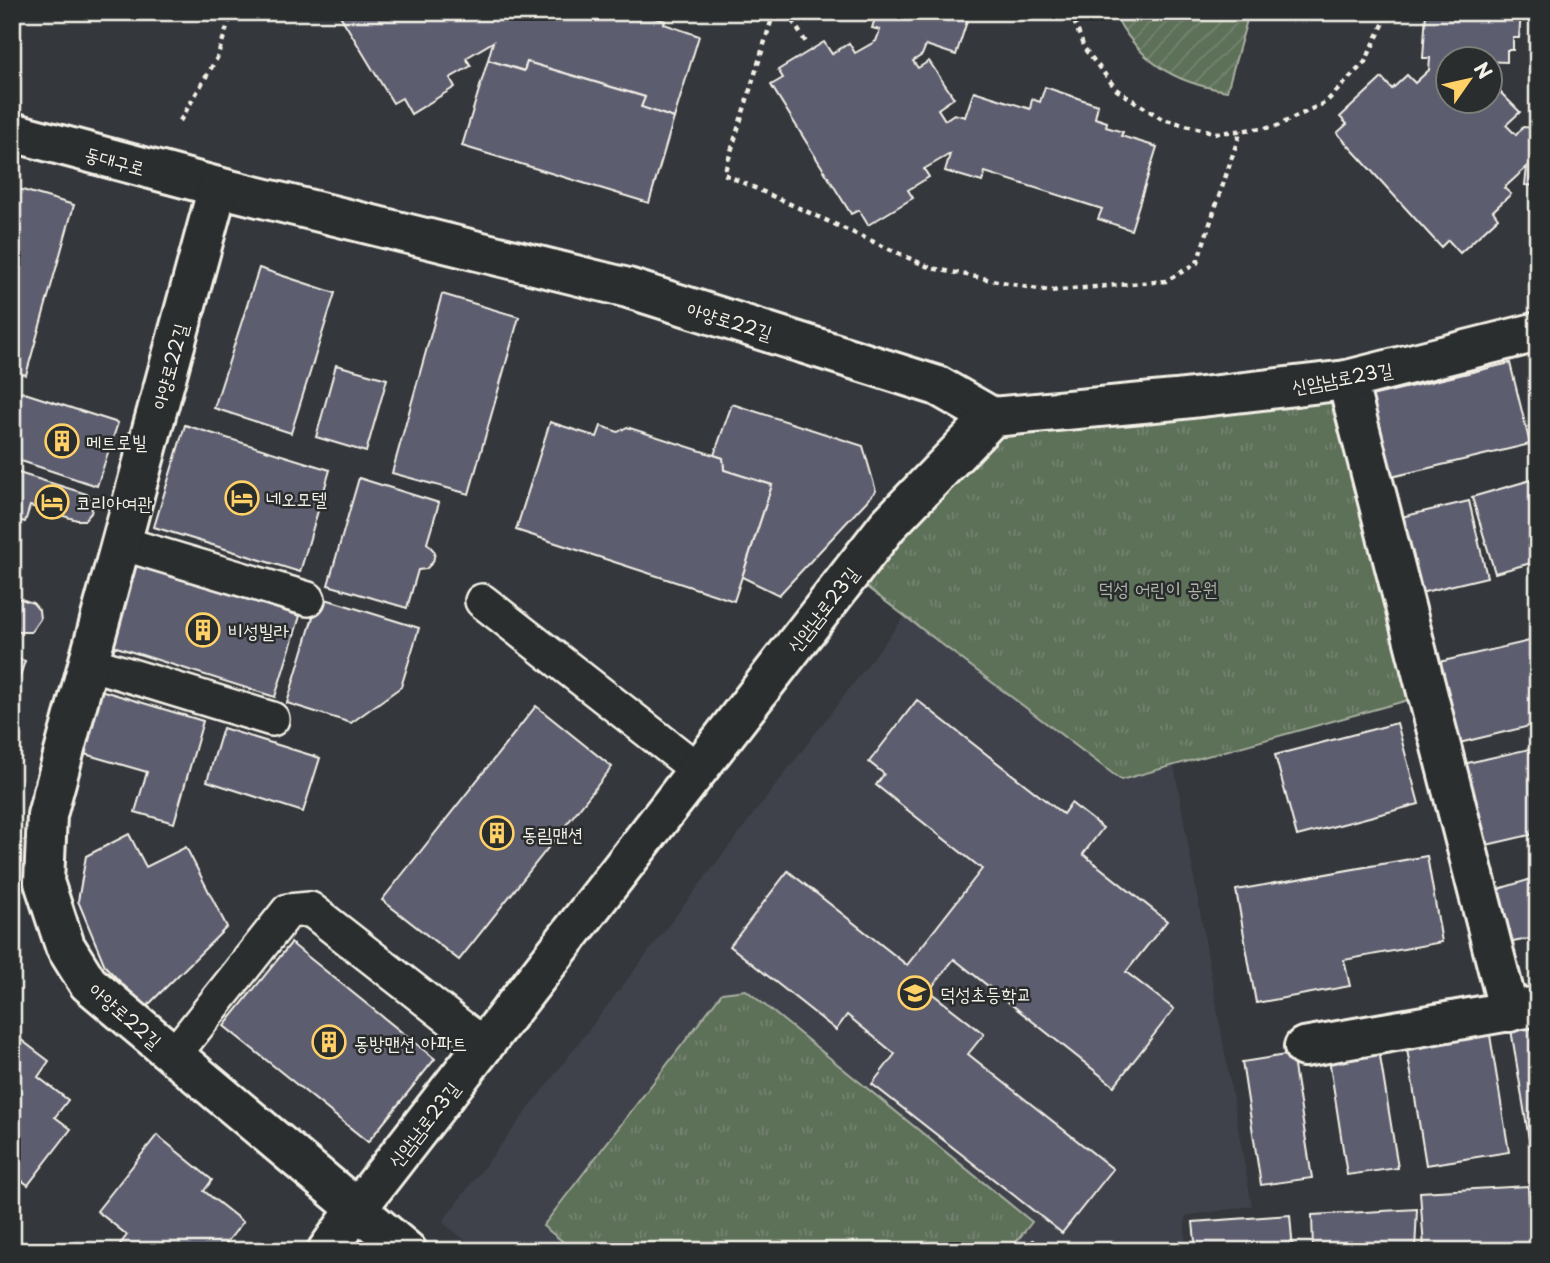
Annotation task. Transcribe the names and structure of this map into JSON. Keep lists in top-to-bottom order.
{
  "streets": {
    "street": ["동대구로", "아양로22길", "신암남로23길"]
  },
  "crossings": [
    ["동대구로", "아양로22길"],
    ["아양로22길", "신암남로23길"]
  ],
  "parks": ["덕성 어린이 공원"],
  "places": {
    "building": [
      "메트로빌",
      "비성빌라",
      "동림맨션",
      "동방맨션 아파트"
    ],
    "hotel": ["네오모텔", "코리아여관"],
    "school or university": ["덕성초등학교"]
  },
  "north": "top right"
}
